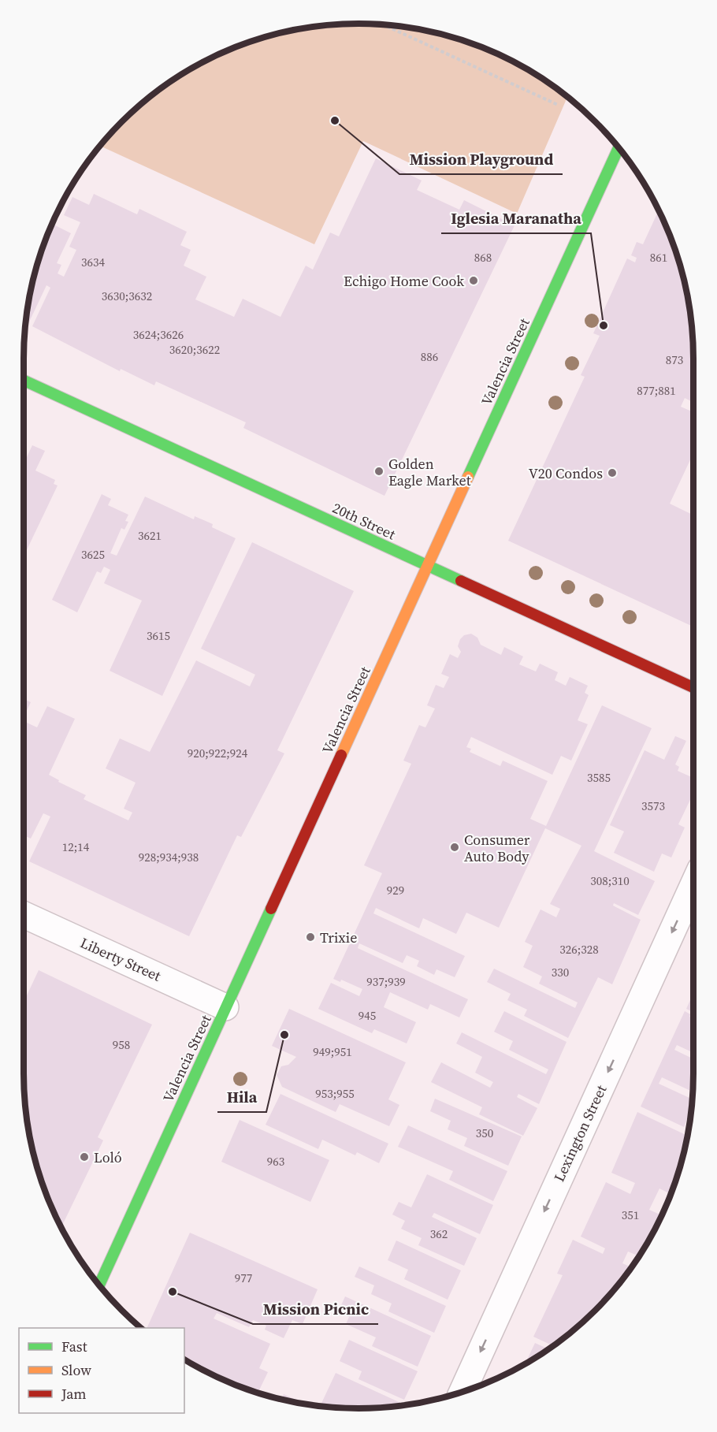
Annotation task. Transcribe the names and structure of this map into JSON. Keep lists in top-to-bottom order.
{
  "streets": {
    "street": [
      "Valencia Street",
      "20th Street",
      "Liberty Street",
      "Lexington Street"
    ]
  },
  "crossings": [
    ["Valencia Street", "20th Street"],
    ["Valencia Street", "Liberty Street"]
  ],
  "one_way": ["Lexington Street"],
  "places": [
    "Mission Playground",
    "Echigo Home Cook",
    "Iglesia Maranatha",
    "Golden Eagle Market",
    "V20 Condos",
    "Consumer Auto Body",
    "Trixie",
    "Hila",
    "Loló",
    "Mission Picnic"
  ],
  "house_numbers": [
    "868",
    "861",
    "3634",
    "3630;3632",
    "3624;3626",
    "3620;3622",
    "886",
    "873",
    "877;881",
    "3621",
    "3625",
    "3615",
    "920;922;924",
    "3585",
    "3573",
    "12;14",
    "928;934;938",
    "308;310",
    "929",
    "326;328",
    "330",
    "937;939",
    "945",
    "958",
    "949;951",
    "953;955",
    "350",
    "963",
    "351",
    "362",
    "977"
  ],
  "legend": ["Fast", "Slow", "Jam"]
}
